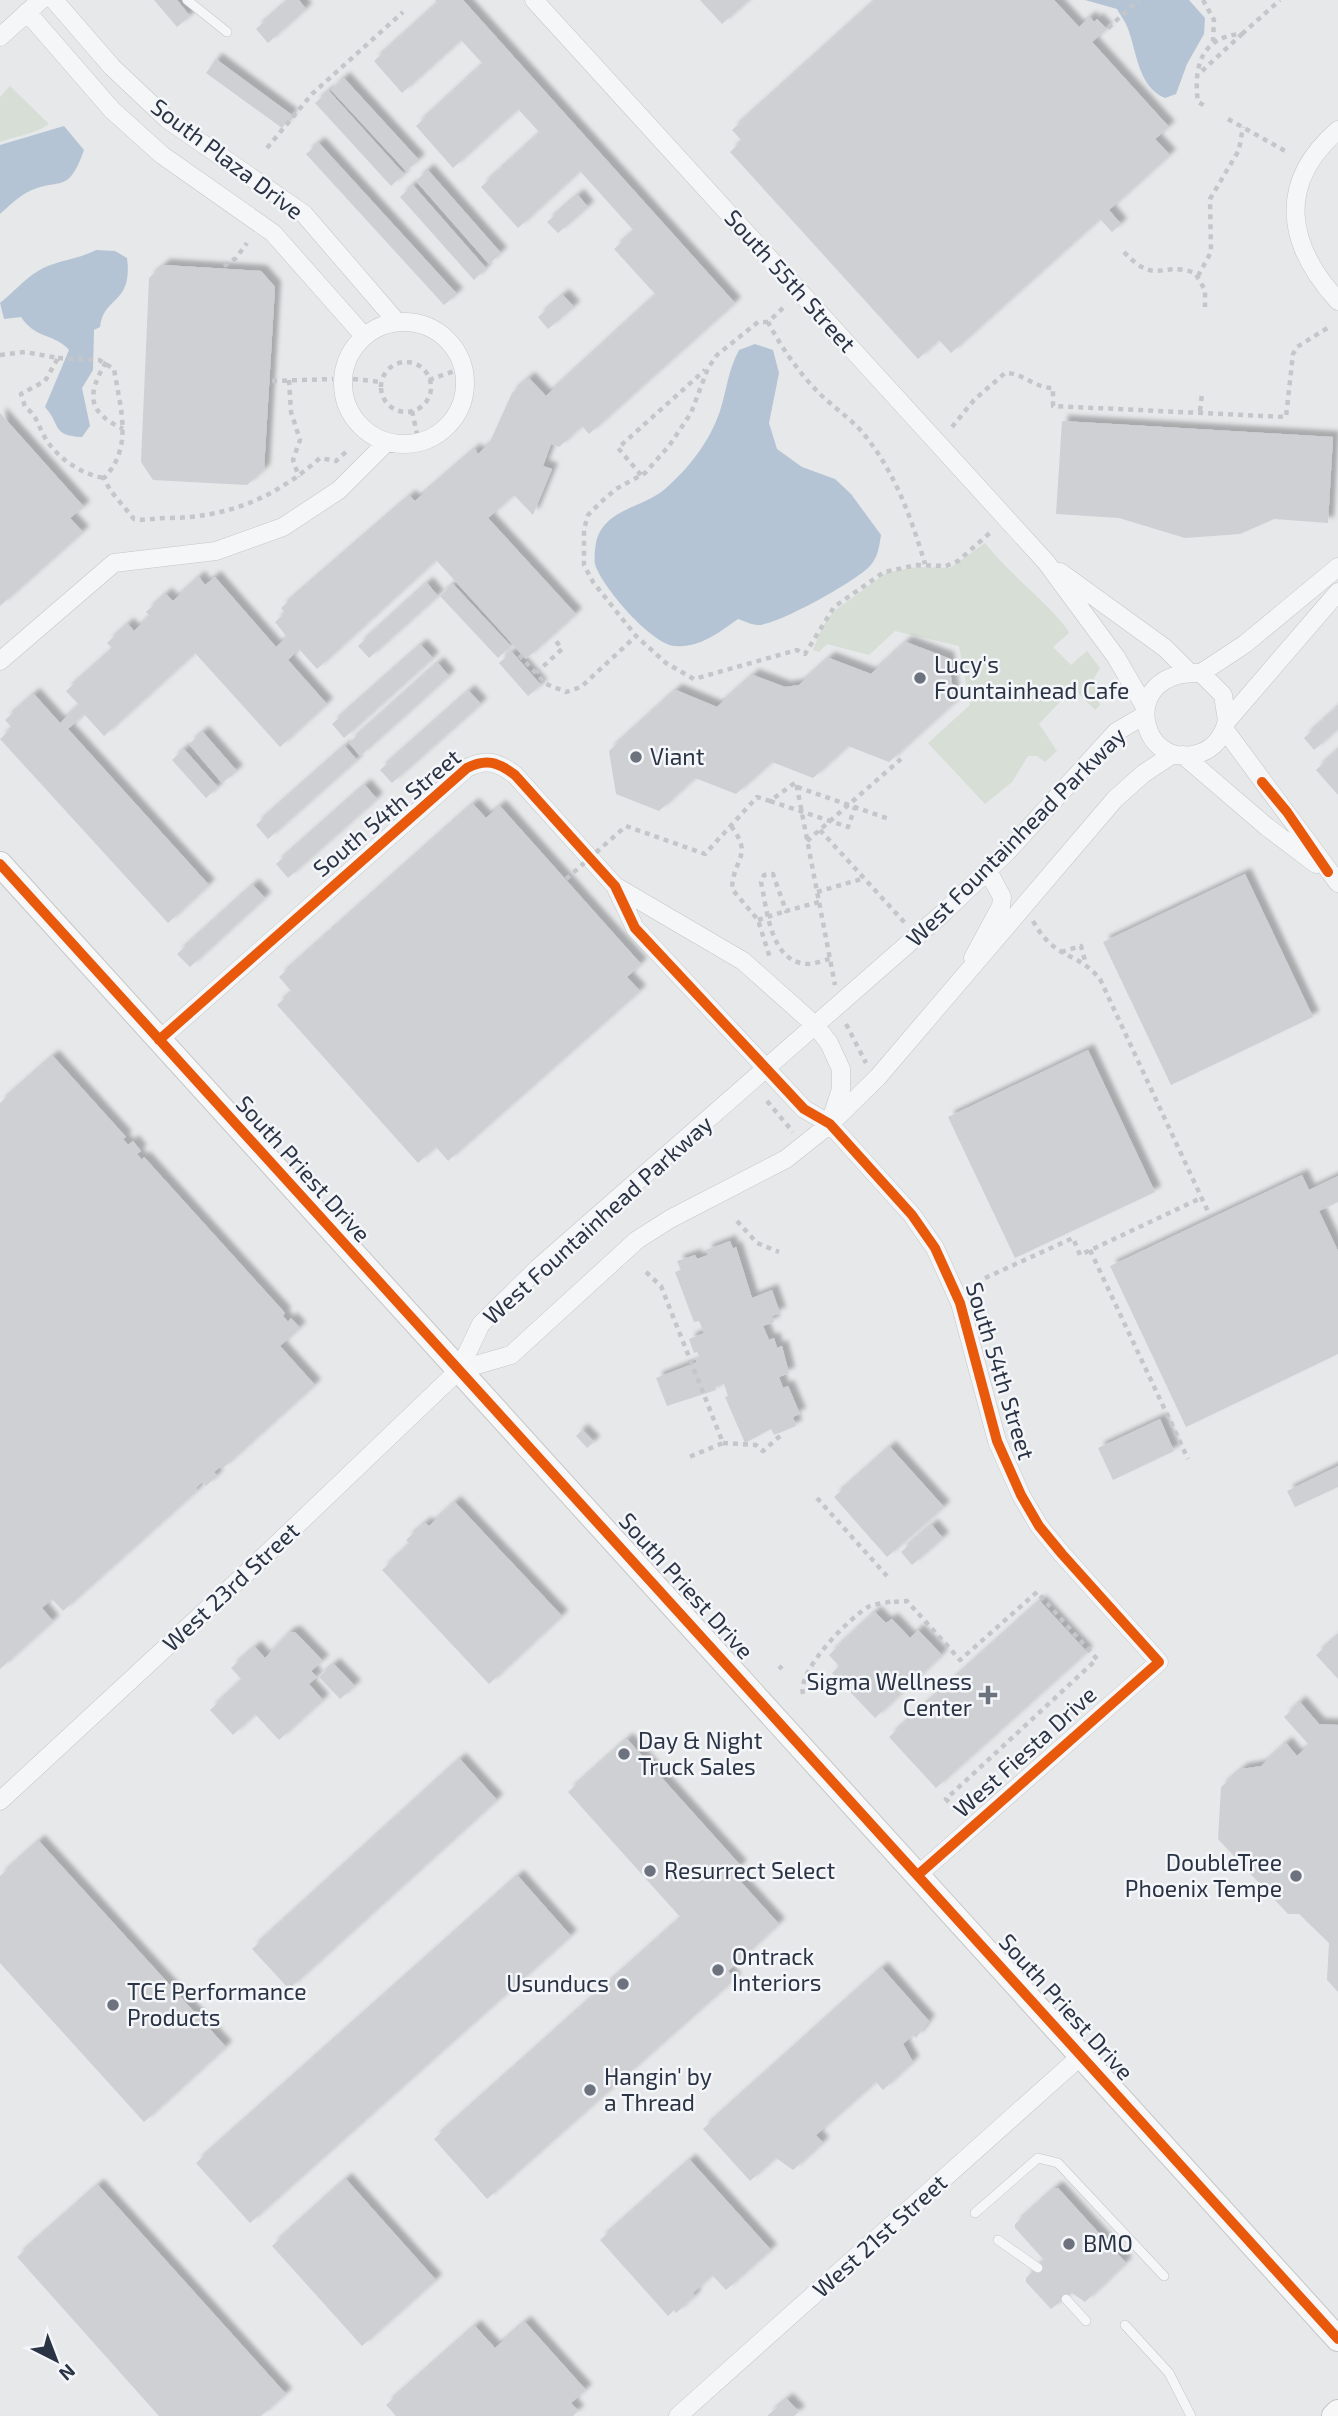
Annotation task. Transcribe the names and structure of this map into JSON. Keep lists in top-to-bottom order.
{
  "streets": {
    "main road": ["South Priest Drive"],
    "street": [
      "South Plaza Drive",
      "South 55th Street",
      "South 54th Street",
      "West Fountainhead Parkway",
      "West 23rd Street",
      "West Fiesta Drive",
      "West 21st Street"
    ]
  },
  "crossings": [
    ["South 55th Street", "West Fountainhead Parkway"],
    ["South 54th Street", "West Fountainhead Parkway"],
    ["South 54th Street", "South Priest Drive"],
    ["South 54th Street", "West Fiesta Drive"],
    ["West Fountainhead Parkway", "South Priest Drive"],
    ["West Fountainhead Parkway", "West 23rd Street"],
    ["South Priest Drive", "West 23rd Street"],
    ["South Priest Drive", "West Fiesta Drive"],
    ["South Priest Drive", "West 21st Street"]
  ],
  "places": {
    "other": [
      "Lucy's Fountainhead Cafe",
      "Viant",
      "Day & Night Truck Sales",
      "Resurrect Select",
      "DoubleTree Phoenix Tempe",
      "Ontrack Interiors",
      "Usunducs",
      "TCE Performance Products",
      "Hangin' by a Thread",
      "BMO"
    ],
    "health": ["Sigma Wellness Center"]
  },
  "north": "bottom right"
}
